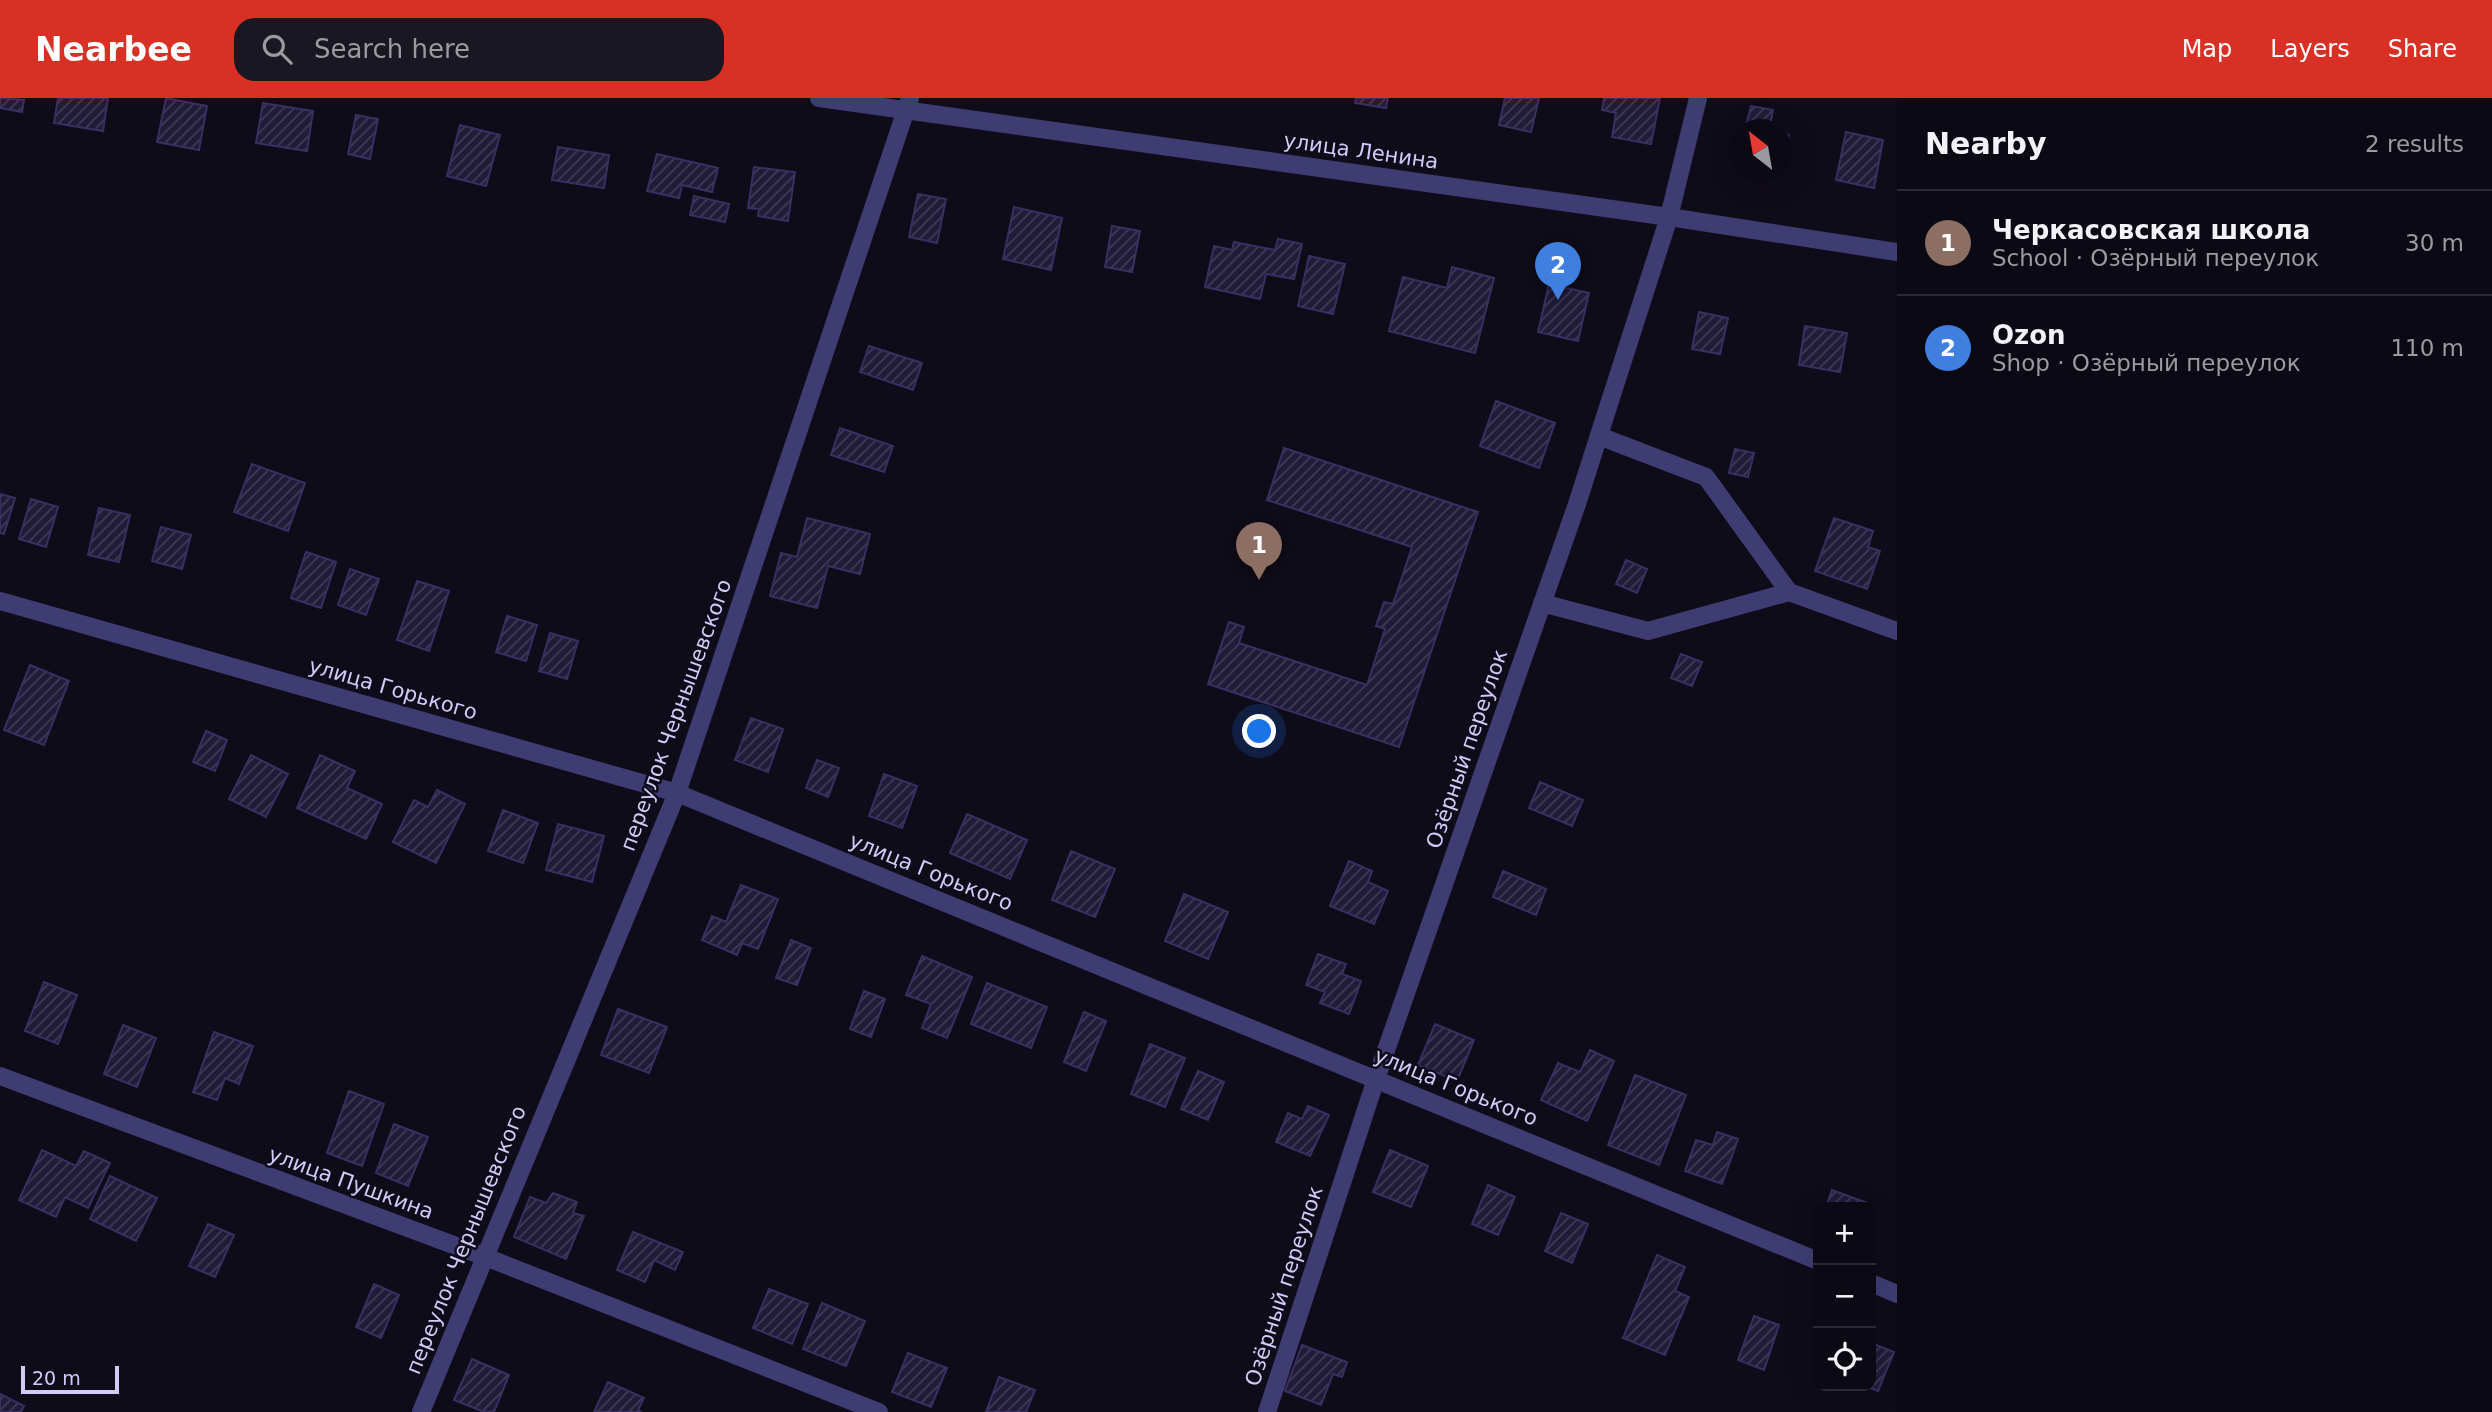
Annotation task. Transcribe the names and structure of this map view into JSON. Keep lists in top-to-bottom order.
{
  "streets": {
    "street": [
      "улица Ленина",
      "улица Горького",
      "переулок Чернышевского",
      "Озёрный переулок",
      "улица Пушкина"
    ]
  },
  "crossings": [
    ["улица Ленина", "переулок Чернышевского"],
    ["улица Ленина", "Озёрный переулок"],
    ["улица Горького", "переулок Чернышевского"],
    ["улица Горького", "Озёрный переулок"],
    ["переулок Чернышевского", "улица Пушкина"]
  ],
  "scale_bar": "20 m",
  "north": "top left",
  "page": {
    "header": "Nearbee",
    "search": "Search here",
    "nav": ["Map", "Layers", "Share"],
    "heading": ["Nearby", "2 results"],
    "list": [
      {
        "mark": "1",
        "name": "Черкасовская школа",
        "note": "School · Озёрный переулок",
        "value": "30 m"
      },
      {
        "mark": "2",
        "name": "Ozon",
        "note": "Shop · Озёрный переулок",
        "value": "110 m"
      }
    ],
    "pins": ["2", "1"],
    "map_buttons": ["+", "−"],
    "scale": "20 m"
  }
}
